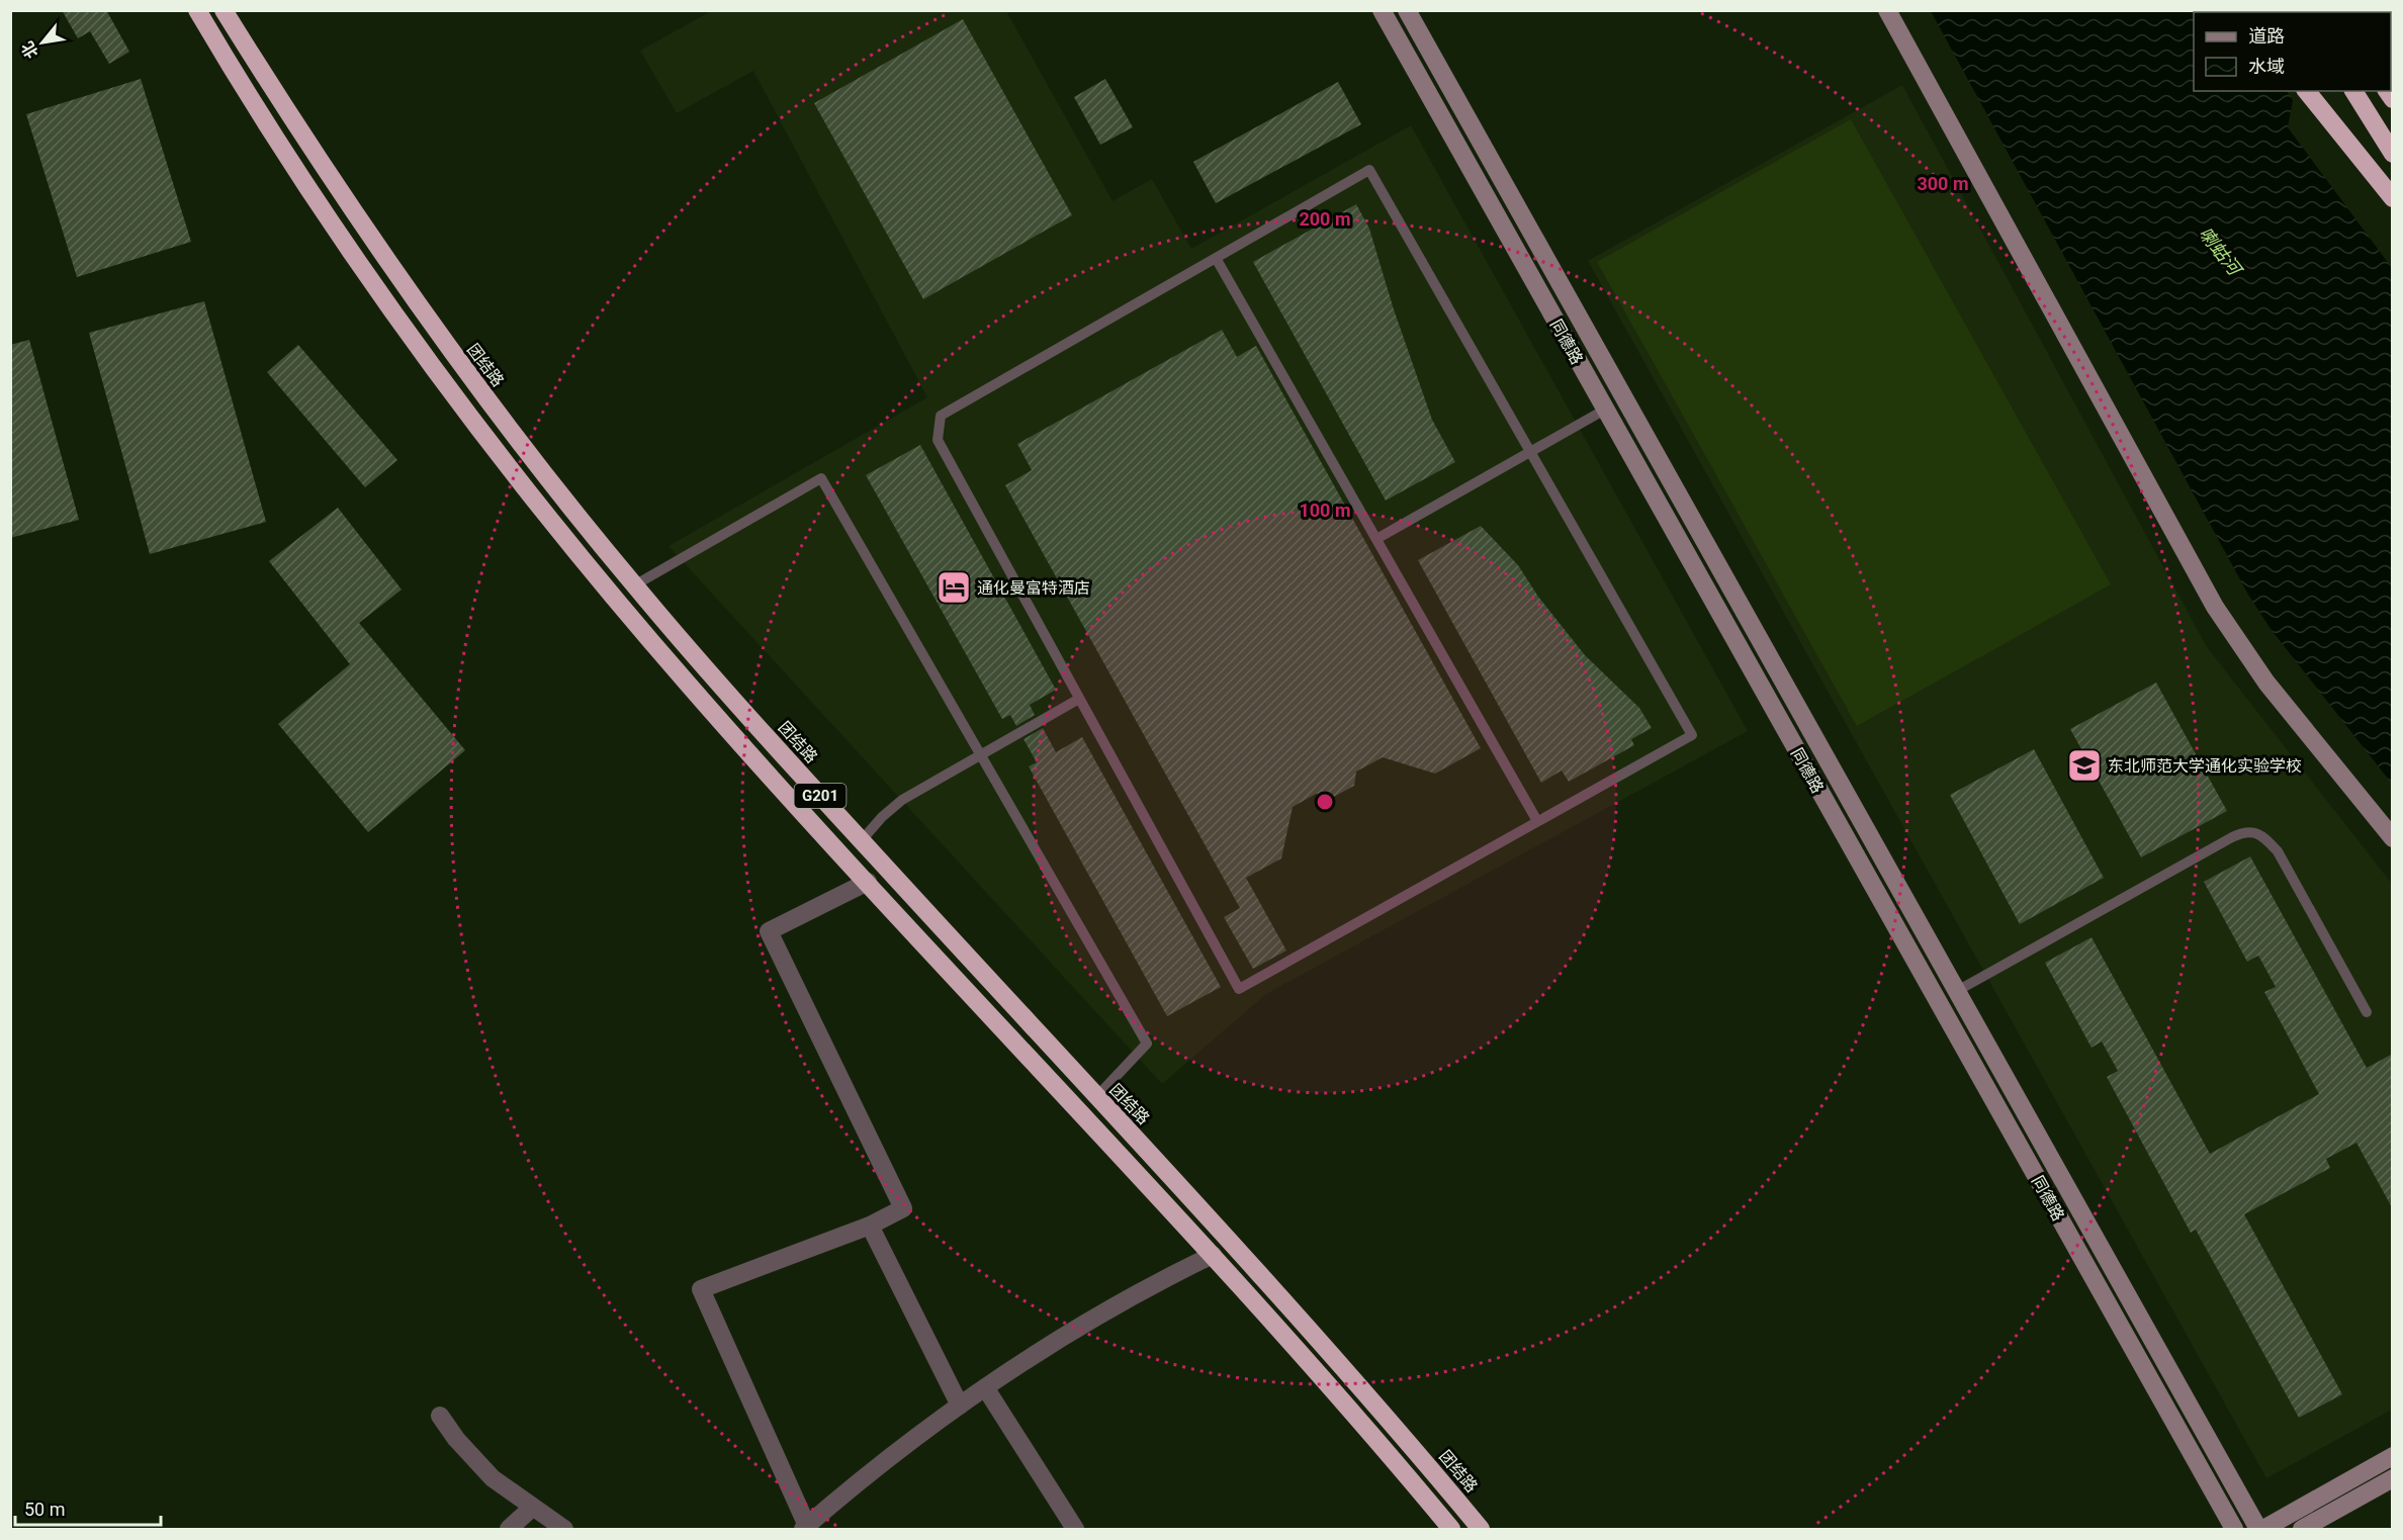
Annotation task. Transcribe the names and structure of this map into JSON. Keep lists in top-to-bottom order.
{
  "streets": {
    "highway": ["团结路", "G201"],
    "main road": ["同德路"]
  },
  "water": ["喇蛄河"],
  "places": {
    "hotel": ["通化曼富特酒店"],
    "school or university": ["东北师范大学通化实验学校"]
  },
  "legend": ["道路", "水域"],
  "scale_bar": "50 m",
  "north": "bottom left",
  "rings": ["300 m", "200 m", "100 m"]
}
